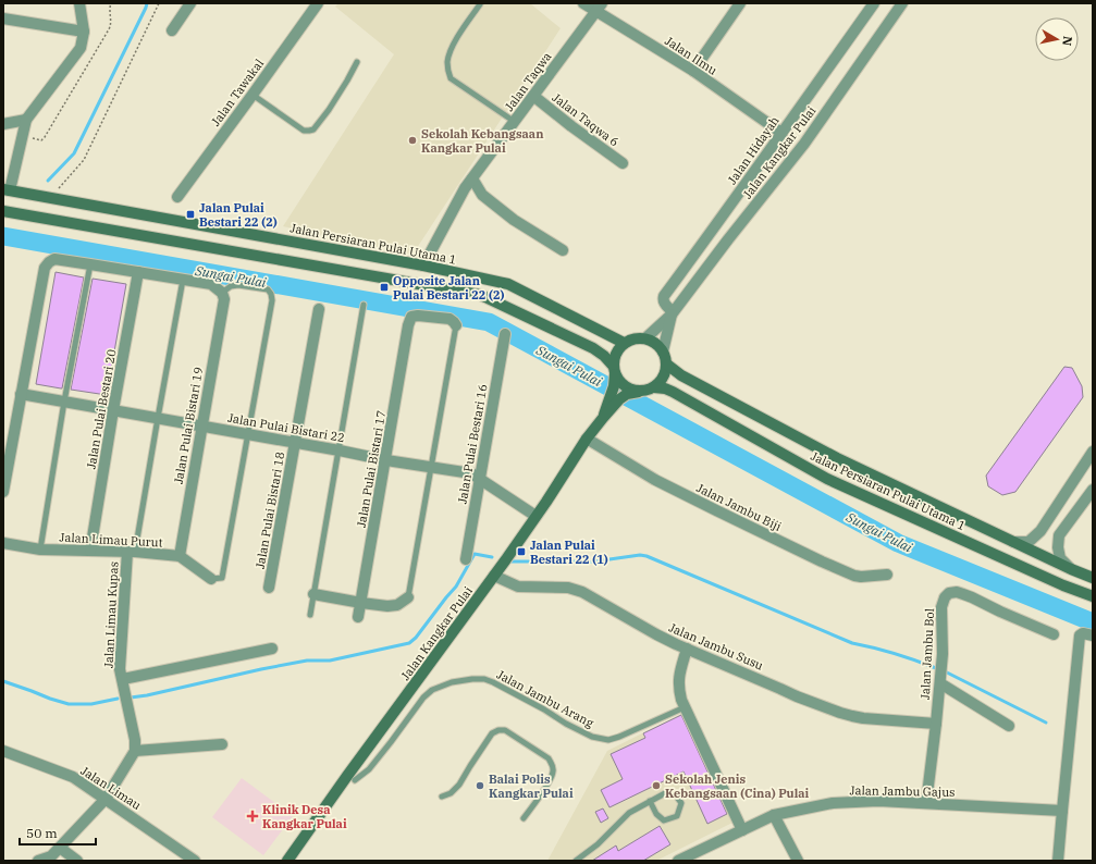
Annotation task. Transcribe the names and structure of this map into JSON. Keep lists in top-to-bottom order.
{
  "streets": {
    "main road": ["Jalan Kangkar Pulai", "Jalan Persiaran Pulai Utama 1"],
    "street": [
      "Jalan Ilmu",
      "Jalan Taqwa",
      "Jalan Tawakal",
      "Jalan Taqwa 6",
      "Jalan Hidayah",
      "Jalan Pulai Bestari 20",
      "Jalan Pulai Bistari 19",
      "Jalan Pulai Bistari 22",
      "Jalan Pulai Bestari 16",
      "Jalan Pulai Bistari 17",
      "Jalan Jambu Biji",
      "Jalan Pulai Bistari 18",
      "Jalan Limau Purut",
      "Jalan Limau Kupas",
      "Jalan Jambu Susu",
      "Jalan Jambu Bol",
      "Jalan Limau",
      "Jalan Jambu Gajus"
    ],
    "lane": ["Jalan Jambu Arang"]
  },
  "crossings": [
    ["Jalan Ilmu", "Jalan Taqwa"],
    ["Jalan Ilmu", "Jalan Hidayah"],
    ["Jalan Taqwa", "Jalan Taqwa 6"],
    ["Jalan Taqwa", "Jalan Persiaran Pulai Utama 1"],
    ["Jalan Hidayah", "Jalan Kangkar Pulai"],
    ["Jalan Kangkar Pulai", "Jalan Persiaran Pulai Utama 1"],
    ["Jalan Kangkar Pulai", "Jalan Pulai Bistari 22"],
    ["Jalan Kangkar Pulai", "Jalan Jambu Biji"],
    ["Jalan Kangkar Pulai", "Jalan Jambu Susu"],
    ["Jalan Pulai Bestari 20", "Jalan Pulai Bistari 22"],
    ["Jalan Pulai Bestari 20", "Jalan Limau Purut"],
    ["Jalan Pulai Bistari 19", "Jalan Pulai Bistari 22"],
    ["Jalan Pulai Bistari 19", "Jalan Limau Purut"],
    ["Jalan Pulai Bistari 22", "Jalan Pulai Bestari 16"],
    ["Jalan Pulai Bistari 22", "Jalan Pulai Bistari 17"],
    ["Jalan Pulai Bistari 22", "Jalan Pulai Bistari 18"],
    ["Jalan Limau Purut", "Jalan Limau Kupas"],
    ["Jalan Jambu Susu", "Jalan Jambu Bol"],
    ["Jalan Jambu Bol", "Jalan Jambu Gajus"]
  ],
  "water": ["Sungai Pulai"],
  "places": {
    "other": ["Sekolah Kebangsaan Kangkar Pulai", "Balai Polis Kangkar Pulai", "Sekolah Jenis Kebangsaan (Cina) Pulai"],
    "transit": ["Jalan Pulai Bestari 22 (2)", "Opposite Jalan Pulai Bestari 22 (2)", "Jalan Pulai Bestari 22 (1)"],
    "health": ["Klinik Desa Kangkar Pulai"]
  },
  "scale_bar": "50 m",
  "north": "right"
}
